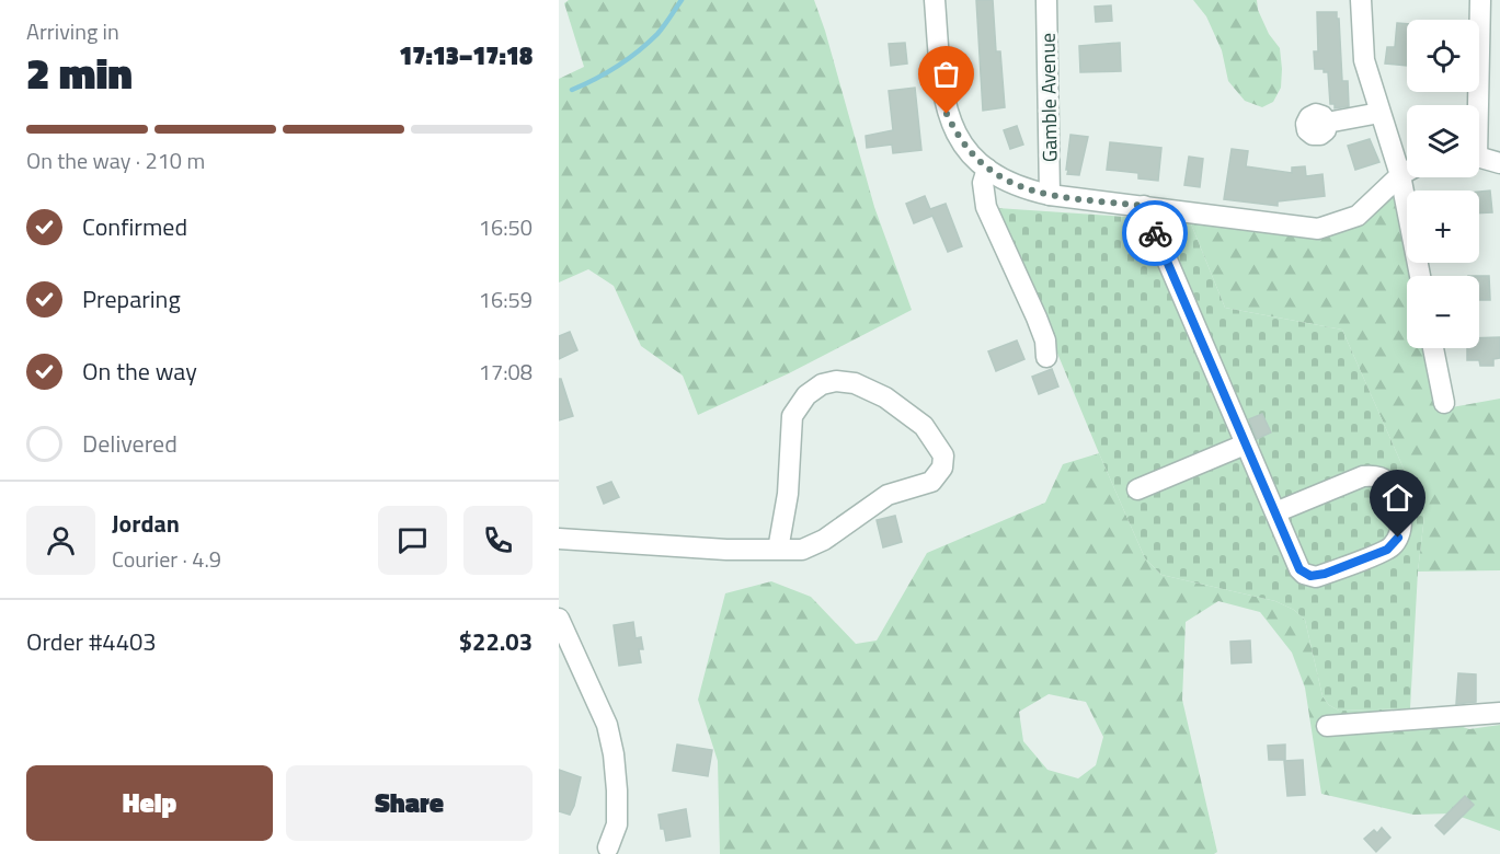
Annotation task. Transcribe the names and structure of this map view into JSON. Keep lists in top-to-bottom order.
{
  "streets": {
    "street": ["Gamble Avenue"]
  },
  "page": {
    "heading": ["2 min", "Arriving in", "17:13–17:18"],
    "panel": [
      "Jordan",
      "Courier · 4.9",
      "Order #4403",
      "$22.03"
    ],
    "map_buttons": ["+", "−"],
    "bar": "On the way · 210 m",
    "list": [
      ["Confirmed", "16:50"],
      ["Preparing", "16:59"],
      ["On the way", "17:08"],
      "Delivered"
    ],
    "buttons": ["Help", "Share"]
  }
}
